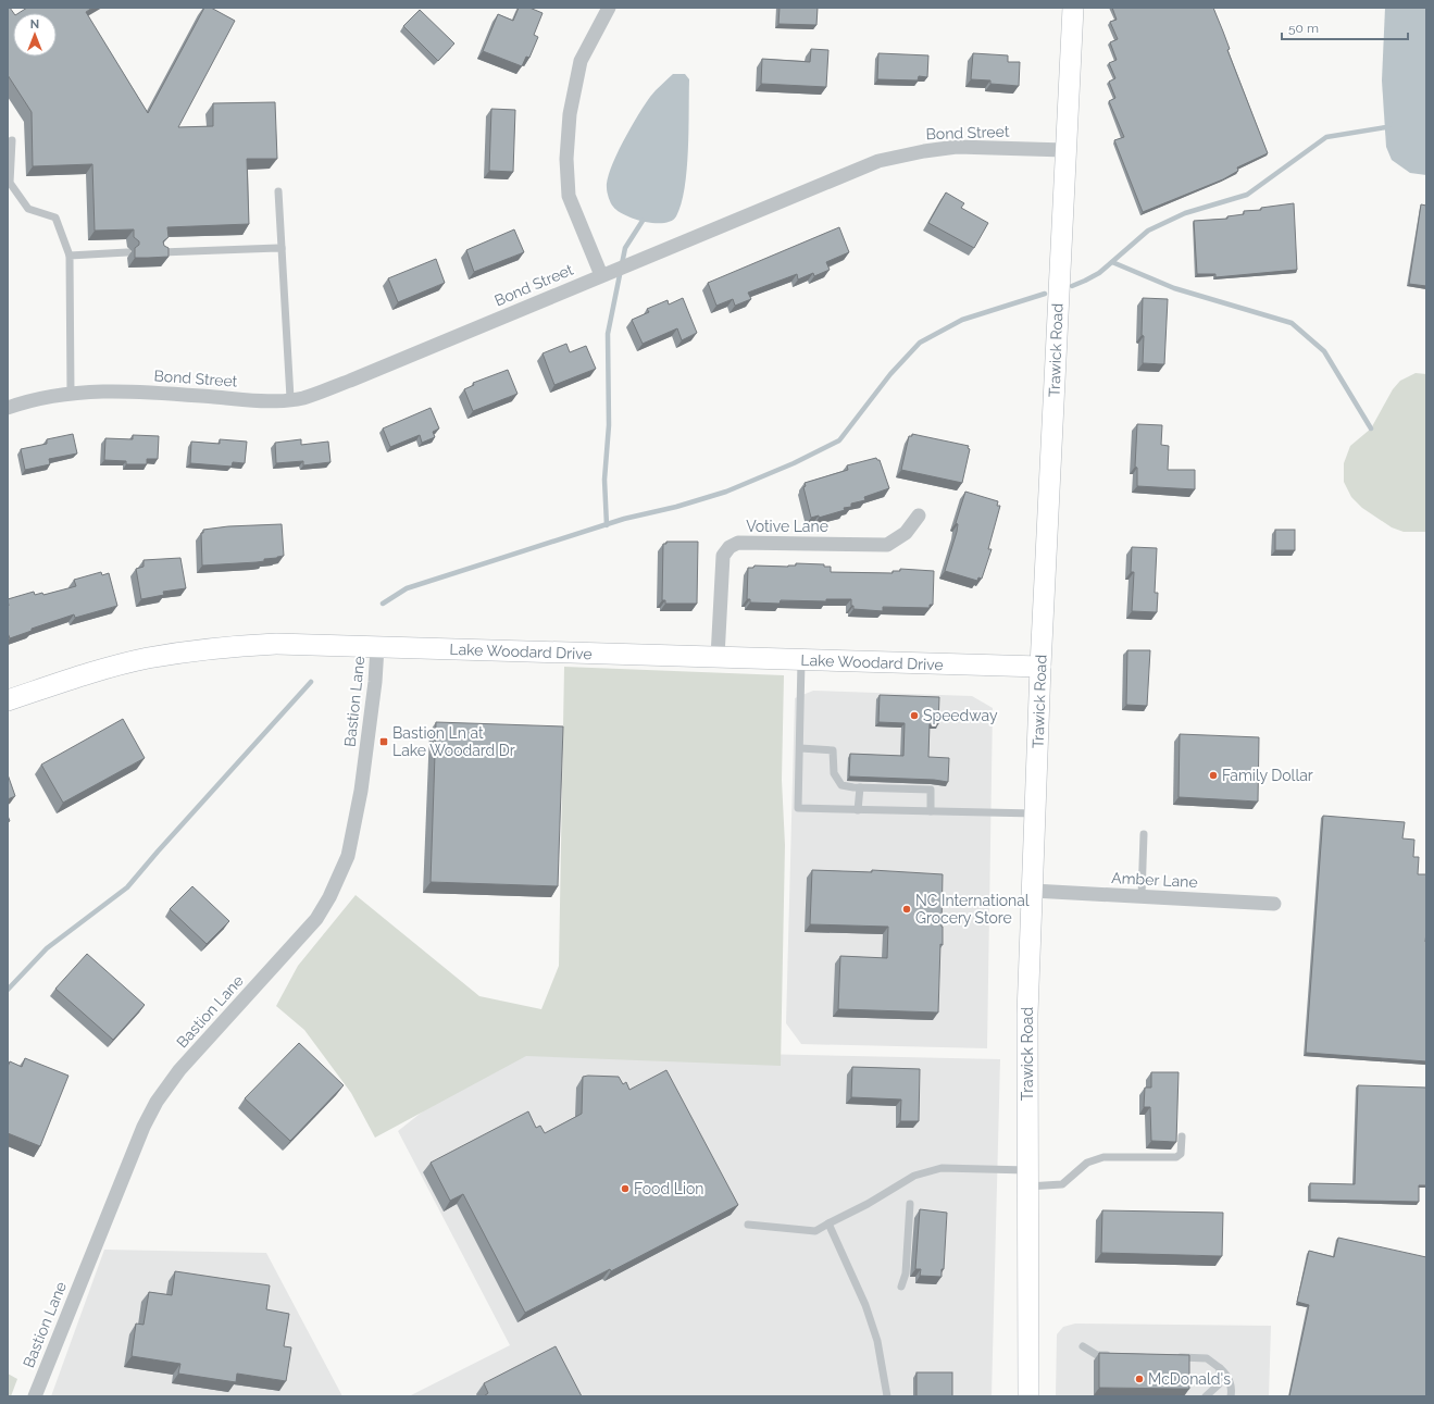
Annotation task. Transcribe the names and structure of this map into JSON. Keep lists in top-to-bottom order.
{
  "streets": {
    "street": [
      "Bond Street",
      "Trawick Road",
      "Votive Lane",
      "Lake Woodard Drive",
      "Bastion Lane",
      "Amber Lane"
    ]
  },
  "crossings": [
    ["Bond Street", "Trawick Road"],
    ["Trawick Road", "Lake Woodard Drive"],
    ["Trawick Road", "Amber Lane"],
    ["Votive Lane", "Lake Woodard Drive"],
    ["Lake Woodard Drive", "Bastion Lane"]
  ],
  "places": {
    "other": [
      "Speedway",
      "Family Dollar",
      "NC International Grocery Store",
      "Food Lion",
      "McDonald's"
    ],
    "transit": ["Bastion Ln at Lake Woodard Dr"]
  },
  "scale_bar": "50 m",
  "north": "top"
}
